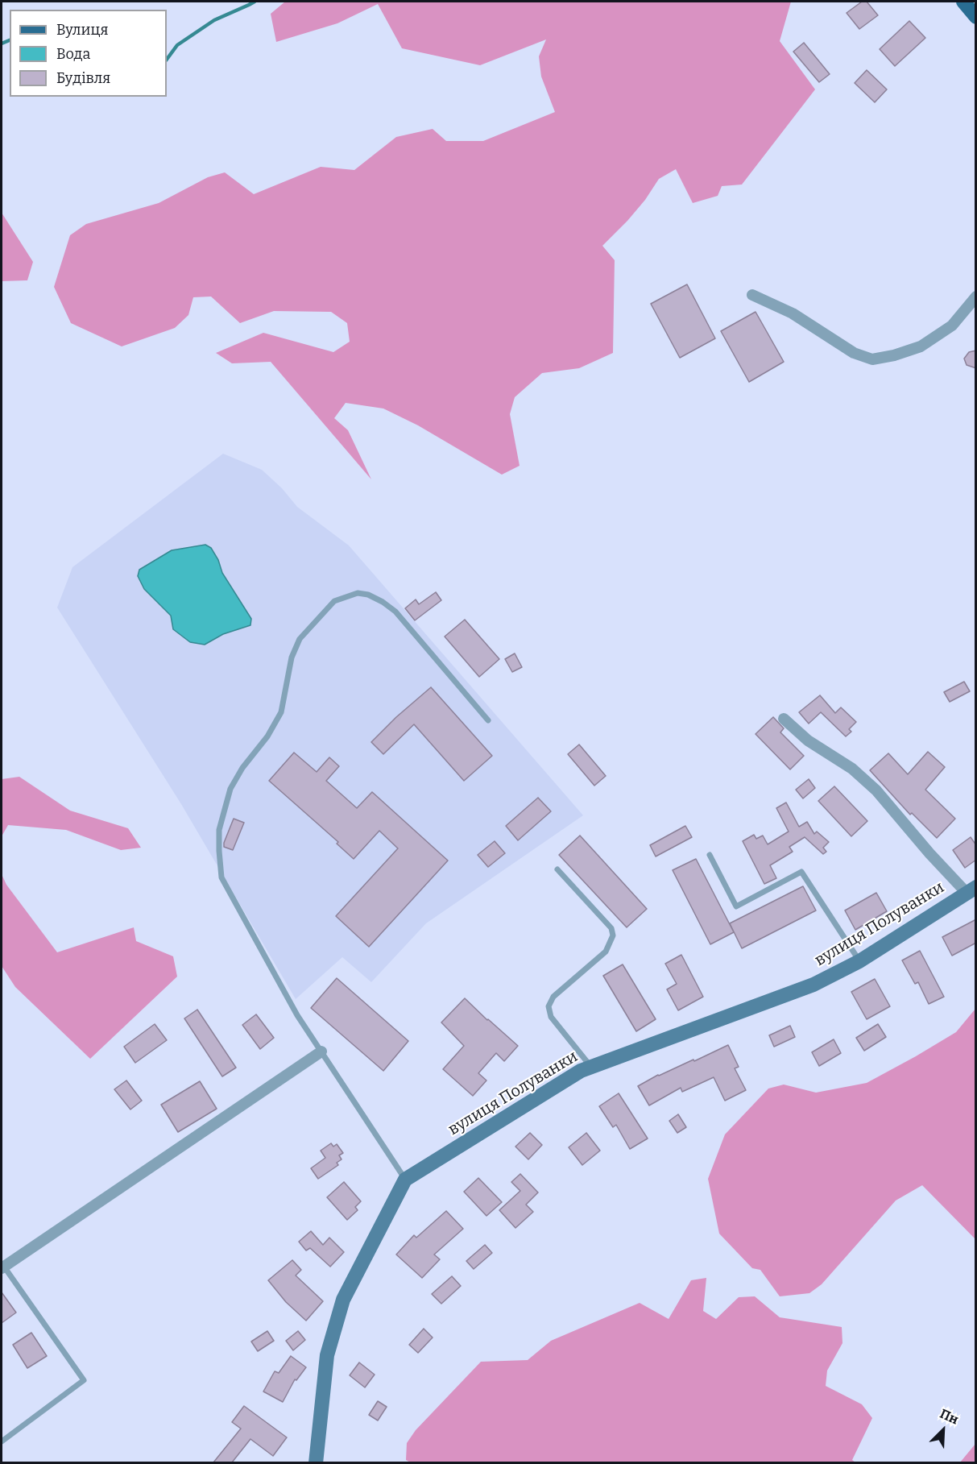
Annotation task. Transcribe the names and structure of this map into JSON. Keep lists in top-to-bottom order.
{
  "streets": {
    "street": ["вулиця Полуванки"]
  },
  "legend": ["Вулиця", "Вода", "Будівля"],
  "north": "top right"
}
